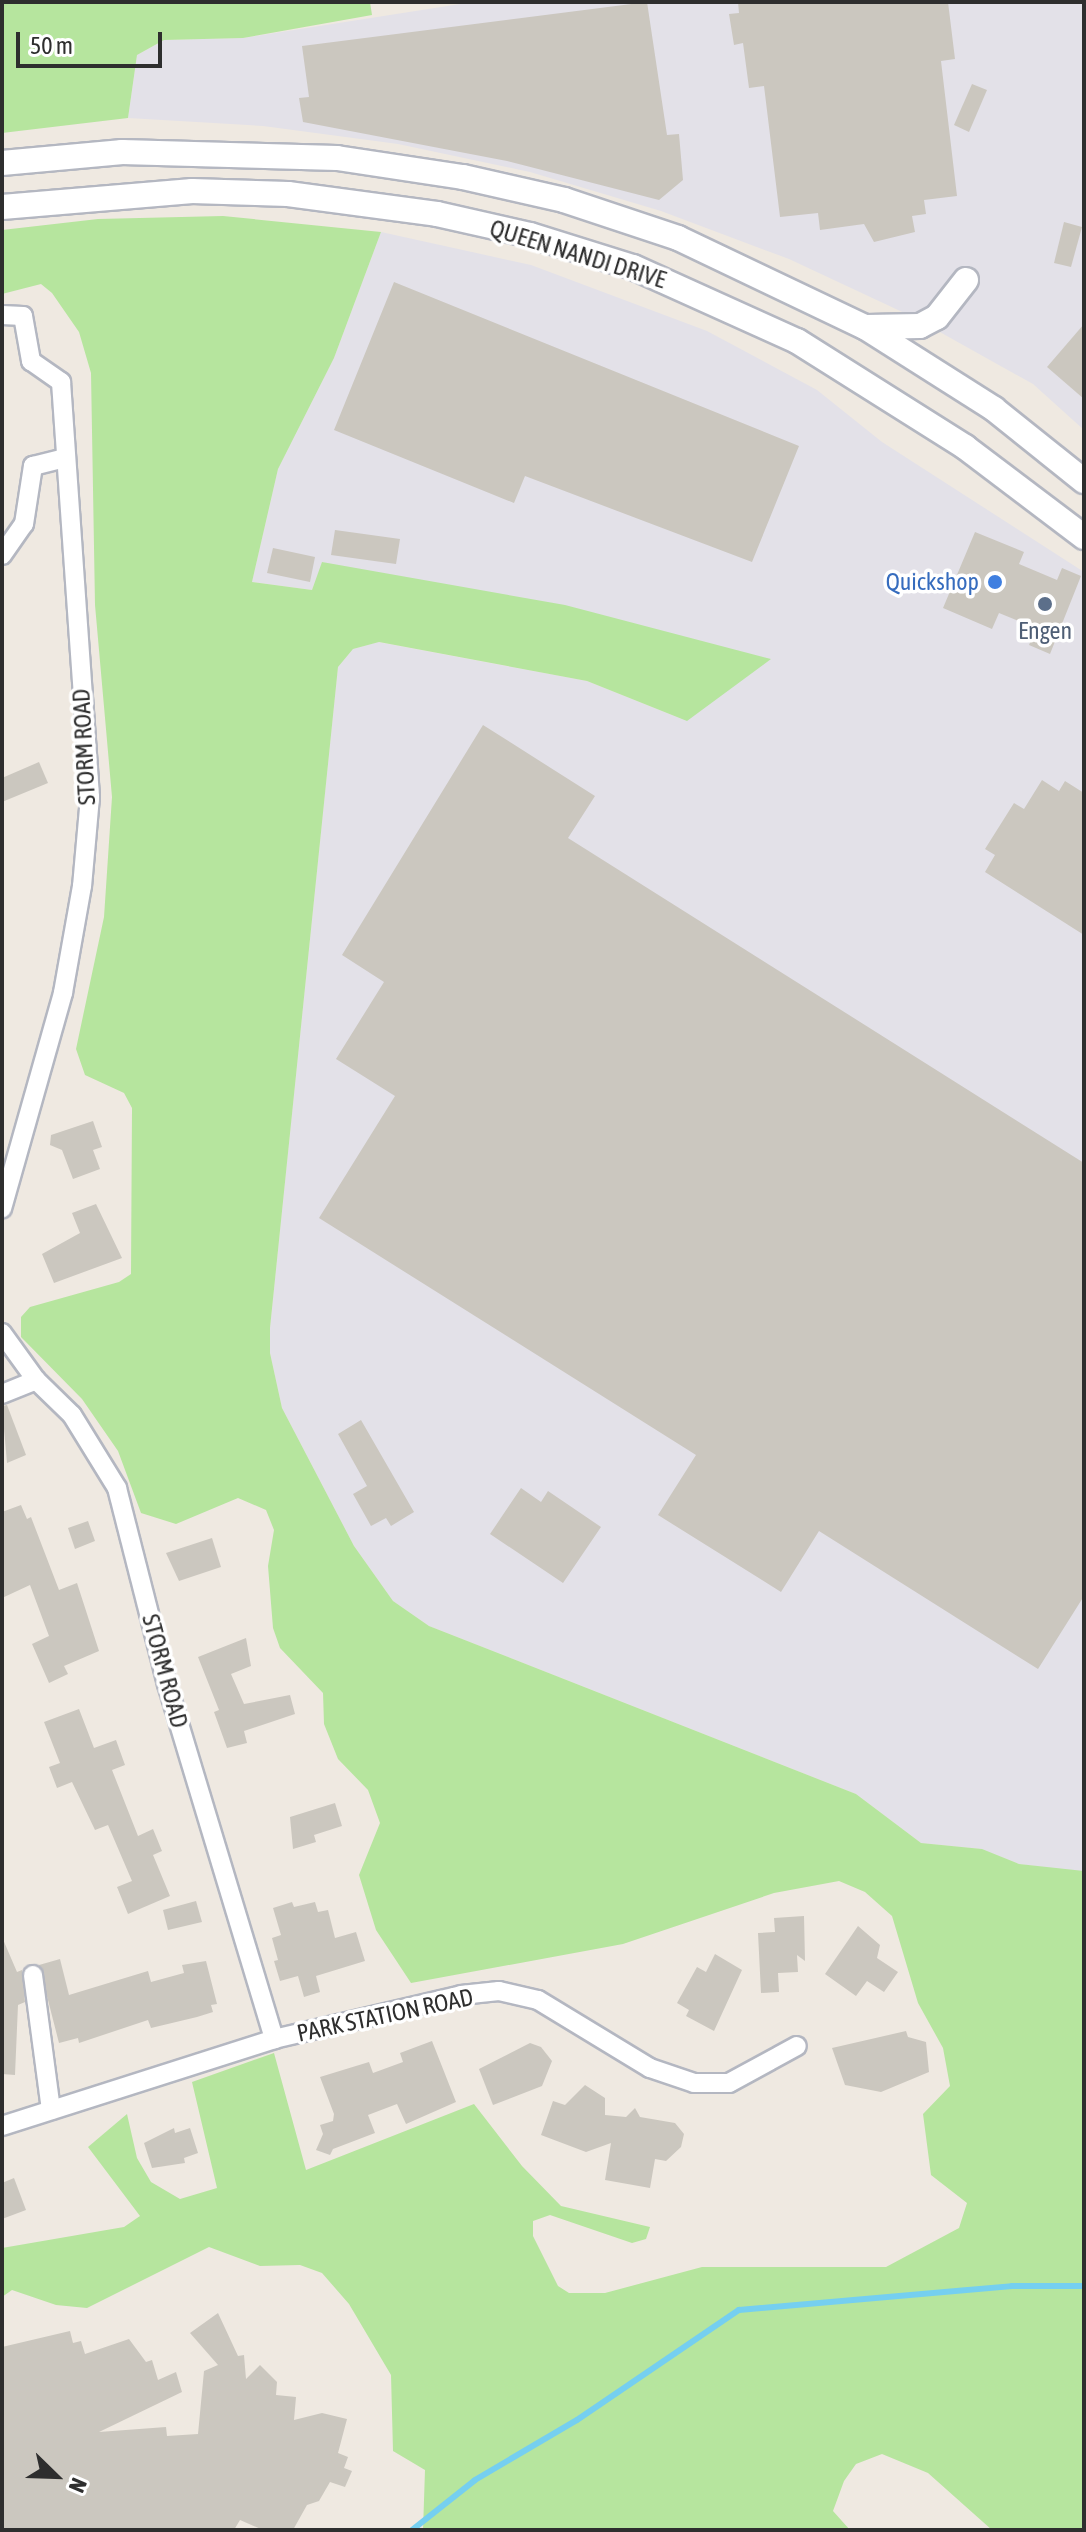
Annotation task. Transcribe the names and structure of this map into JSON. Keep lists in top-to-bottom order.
{
  "streets": {
    "main road": ["QUEEN NANDI DRIVE"],
    "street": ["STORM ROAD", "PARK STATION ROAD"]
  },
  "crossings": [
    ["STORM ROAD", "PARK STATION ROAD"]
  ],
  "places": ["Quickshop", "Engen"],
  "scale_bar": "50 m",
  "north": "bottom right"
}
